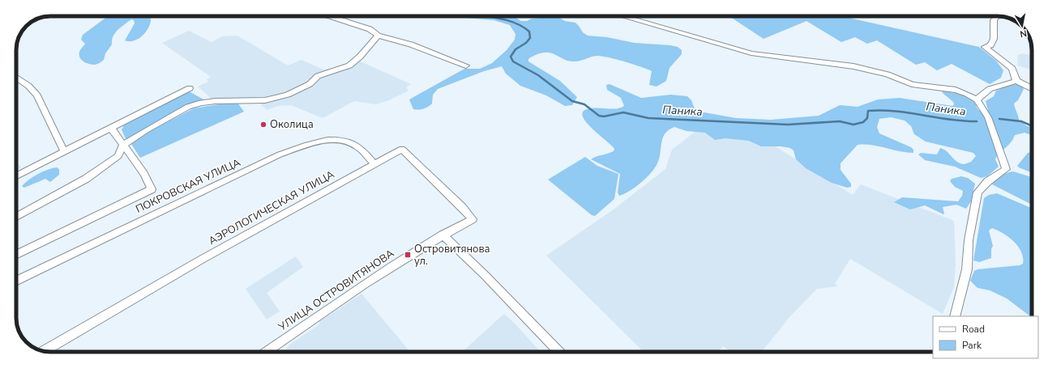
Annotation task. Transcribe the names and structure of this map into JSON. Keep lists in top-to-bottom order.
{
  "streets": {
    "street": ["ПОКРОВСКАЯ УЛИЦА", "АЭРОЛОГИЧЕСКАЯ УЛИЦА", "УЛИЦА ОСТРОВИТЯНОВА"]
  },
  "crossings": [
    ["ПОКРОВСКАЯ УЛИЦА", "АЭРОЛОГИЧЕСКАЯ УЛИЦА"],
    ["АЭРОЛОГИЧЕСКАЯ УЛИЦА", "УЛИЦА ОСТРОВИТЯНОВА"]
  ],
  "water": ["Паника"],
  "places": {
    "other": ["Околица"],
    "transit": ["Островитянова ул."]
  },
  "legend": ["Road", "Park"],
  "north": "bottom"
}
